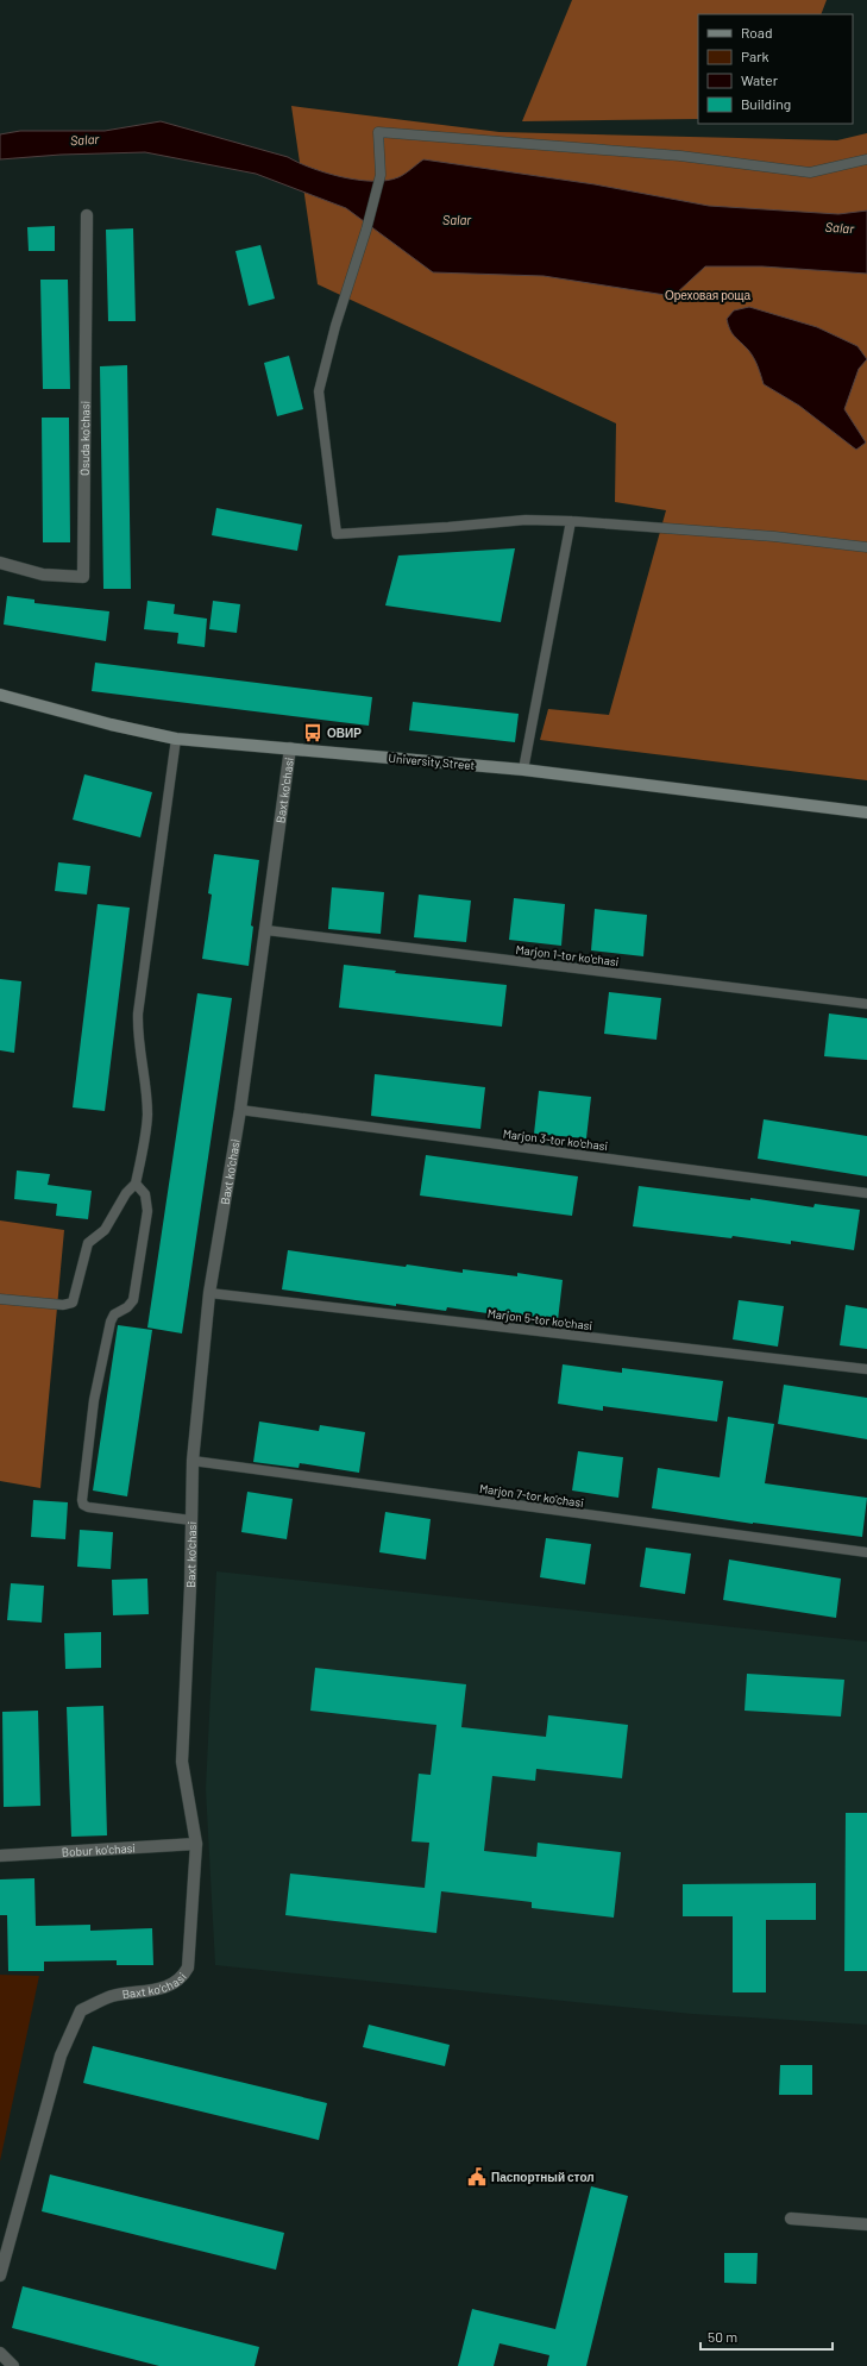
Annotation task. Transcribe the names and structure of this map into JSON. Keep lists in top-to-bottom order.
{
  "streets": {
    "main road": ["University Street"],
    "street": ["Osuda ko'chasi", "Baxt ko'chasi", "Bobur ko'chasi"],
    "lane": [
      "Marjon 1-tor ko'chasi",
      "Marjon 3-tor ko'chasi",
      "Marjon 5-tor ko'chasi",
      "Marjon 7-tor ko'chasi"
    ]
  },
  "crossings": [
    ["University Street", "Baxt ko'chasi"],
    ["Baxt ko'chasi", "Marjon 1-tor ko'chasi"],
    ["Baxt ko'chasi", "Marjon 3-tor ko'chasi"],
    ["Baxt ko'chasi", "Marjon 5-tor ko'chasi"],
    ["Baxt ko'chasi", "Marjon 7-tor ko'chasi"],
    ["Baxt ko'chasi", "Bobur ko'chasi"]
  ],
  "water": ["Salar"],
  "parks": ["Ореховая роща"],
  "places": {
    "bus stop": ["ОВИР"],
    "public building": ["Паспортный стол"]
  },
  "legend": [
    "Road",
    "Park",
    "Water",
    "Building"
  ],
  "scale_bar": "50 m"
}
